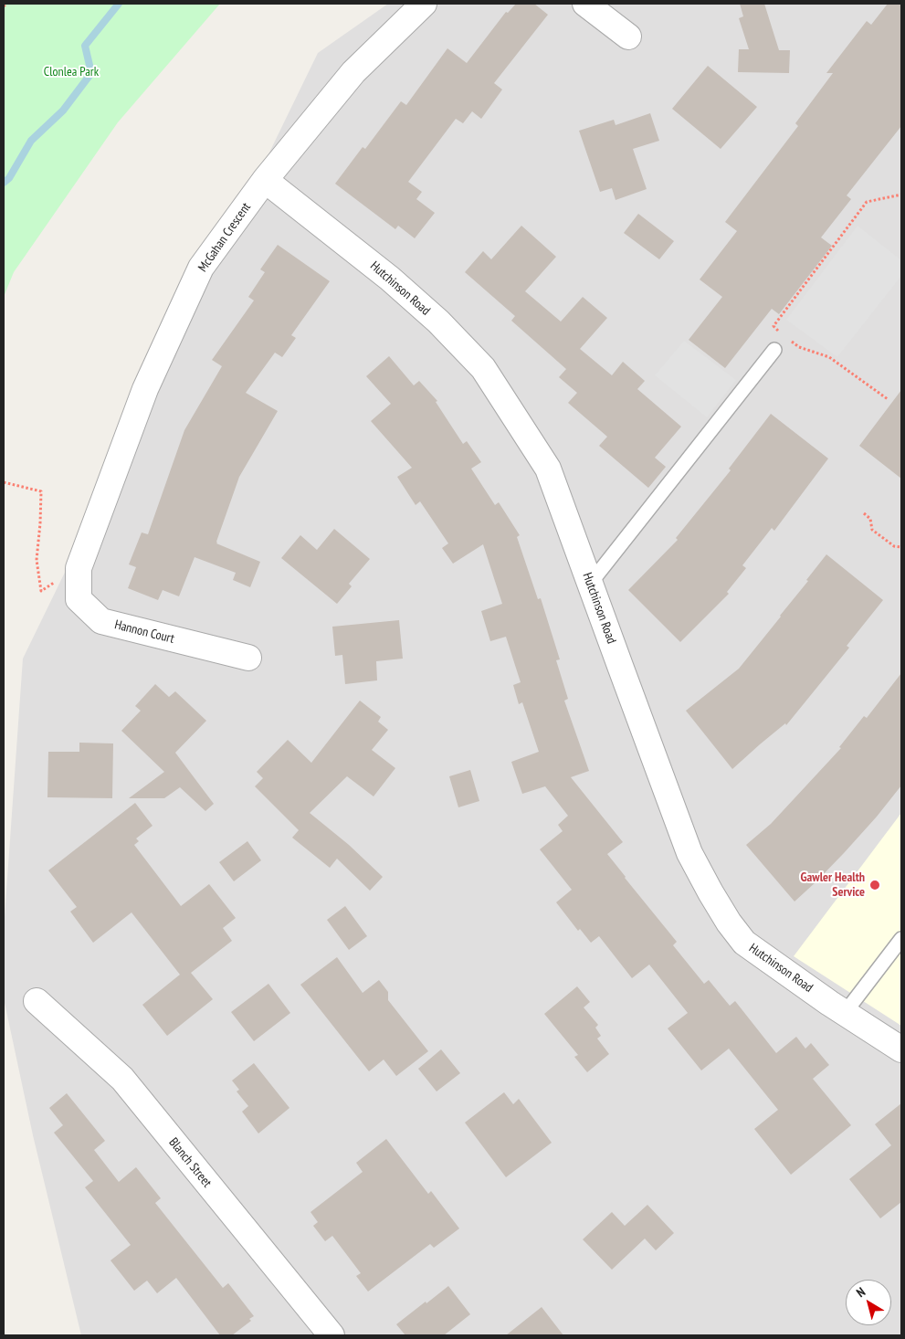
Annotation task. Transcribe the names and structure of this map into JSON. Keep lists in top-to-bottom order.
{
  "streets": {
    "street": [
      "McGahan Crescent",
      "Hutchinson Road",
      "Hannon Court",
      "Blanch Street"
    ]
  },
  "crossings": [
    ["McGahan Crescent", "Hutchinson Road"],
    ["McGahan Crescent", "Hannon Court"]
  ],
  "parks": ["Clonlea Park"],
  "places": ["Gawler Health Service"],
  "north": "top left"
}
